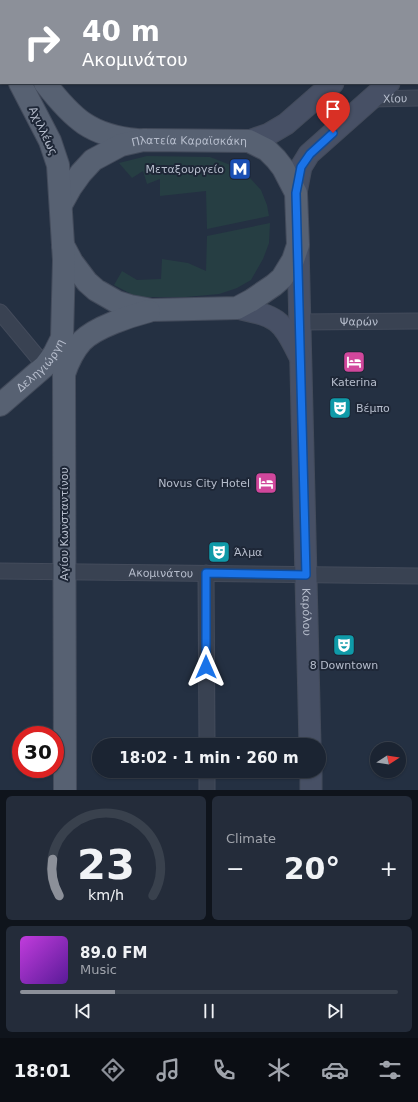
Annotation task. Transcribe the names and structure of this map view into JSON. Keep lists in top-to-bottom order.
{
  "streets": {
    "main road": [
      "Αχιλλέως",
      "Πλατεία Καραϊσκάκη",
      "Δεληγιώργη",
      "Αγίου Κωνσταντίνου",
      "Καρόλου"
    ],
    "street": ["Χίου", "Ψαρών", "Ακομινάτου"]
  },
  "crossings": [
    ["Αχιλλέως", "Πλατεία Καραϊσκάκη"],
    ["Πλατεία Καραϊσκάκη", "Δεληγιώργη"],
    ["Πλατεία Καραϊσκάκη", "Αγίου Κωνσταντίνου"],
    ["Πλατεία Καραϊσκάκη", "Καρόλου"],
    ["Ψαρών", "Καρόλου"],
    ["Αγίου Κωνσταντίνου", "Ακομινάτου"],
    ["Ακομινάτου", "Καρόλου"]
  ],
  "places": {
    "metro station": ["Μεταξουργείο"],
    "hotel": ["Katerina", "Novus City Hotel"],
    "theatre": ["Βέμπο", "Άλμα", "8 Downtown"]
  },
  "north": "right",
  "page": {
    "turn": ["40 m", "Ακομινάτου"],
    "limit": "30",
    "trip": "18:02 · 1 min · 260 m",
    "tile": "Climate",
    "heat": ["−", "20°", "+"],
    "song": ["89.0 FM", "Music"],
    "tabs": "18:01",
    "gauge": ["23", "km/h"]
  }
}
